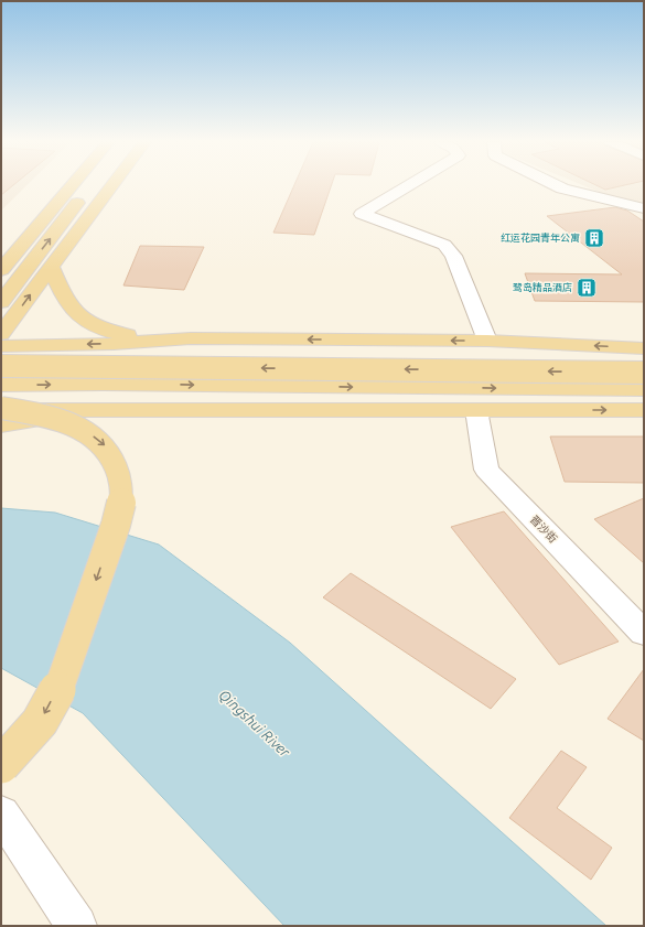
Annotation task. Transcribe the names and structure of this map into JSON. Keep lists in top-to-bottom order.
{
  "streets": {
    "street": ["晋沙街"]
  },
  "water": ["Qingshui River"],
  "places": {
    "building": ["红运花园青年公寓", "鹭岛精品酒店"]
  }
}
